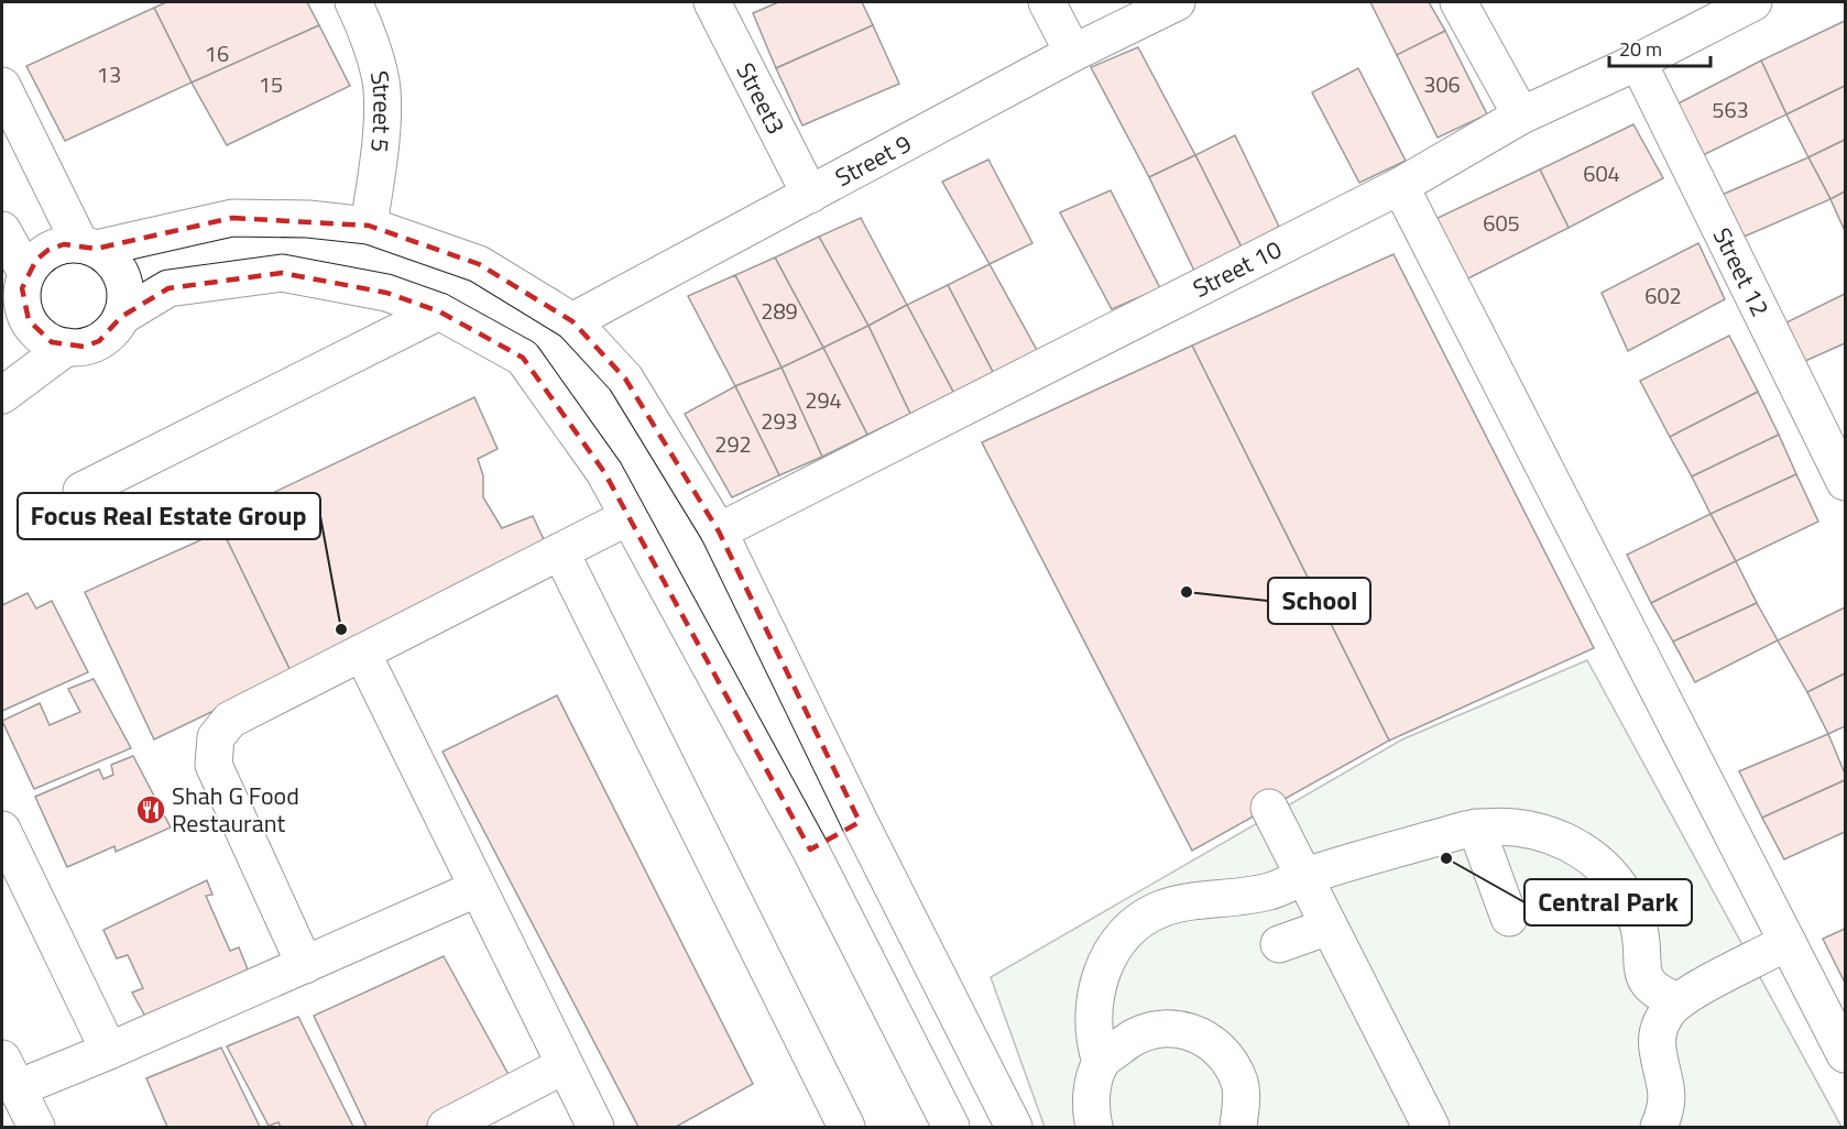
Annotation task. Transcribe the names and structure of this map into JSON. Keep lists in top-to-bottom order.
{
  "streets": {
    "street": [
      "Street3",
      "Street 5",
      "Street 9",
      "Street 10",
      "Street 12"
    ]
  },
  "crossings": [
    ["Street3", "Street 9"],
    ["Street 10", "Street 12"]
  ],
  "places": {
    "other": ["School", "Focus Real Estate Group", "Central Park"],
    "restaurant": ["Shah G Food Restaurant"]
  },
  "house_numbers": [
    "16",
    "13",
    "15",
    "306",
    "563",
    "604",
    "605",
    "602",
    "289",
    "294",
    "293",
    "292"
  ],
  "scale_bar": "20 m"
}
